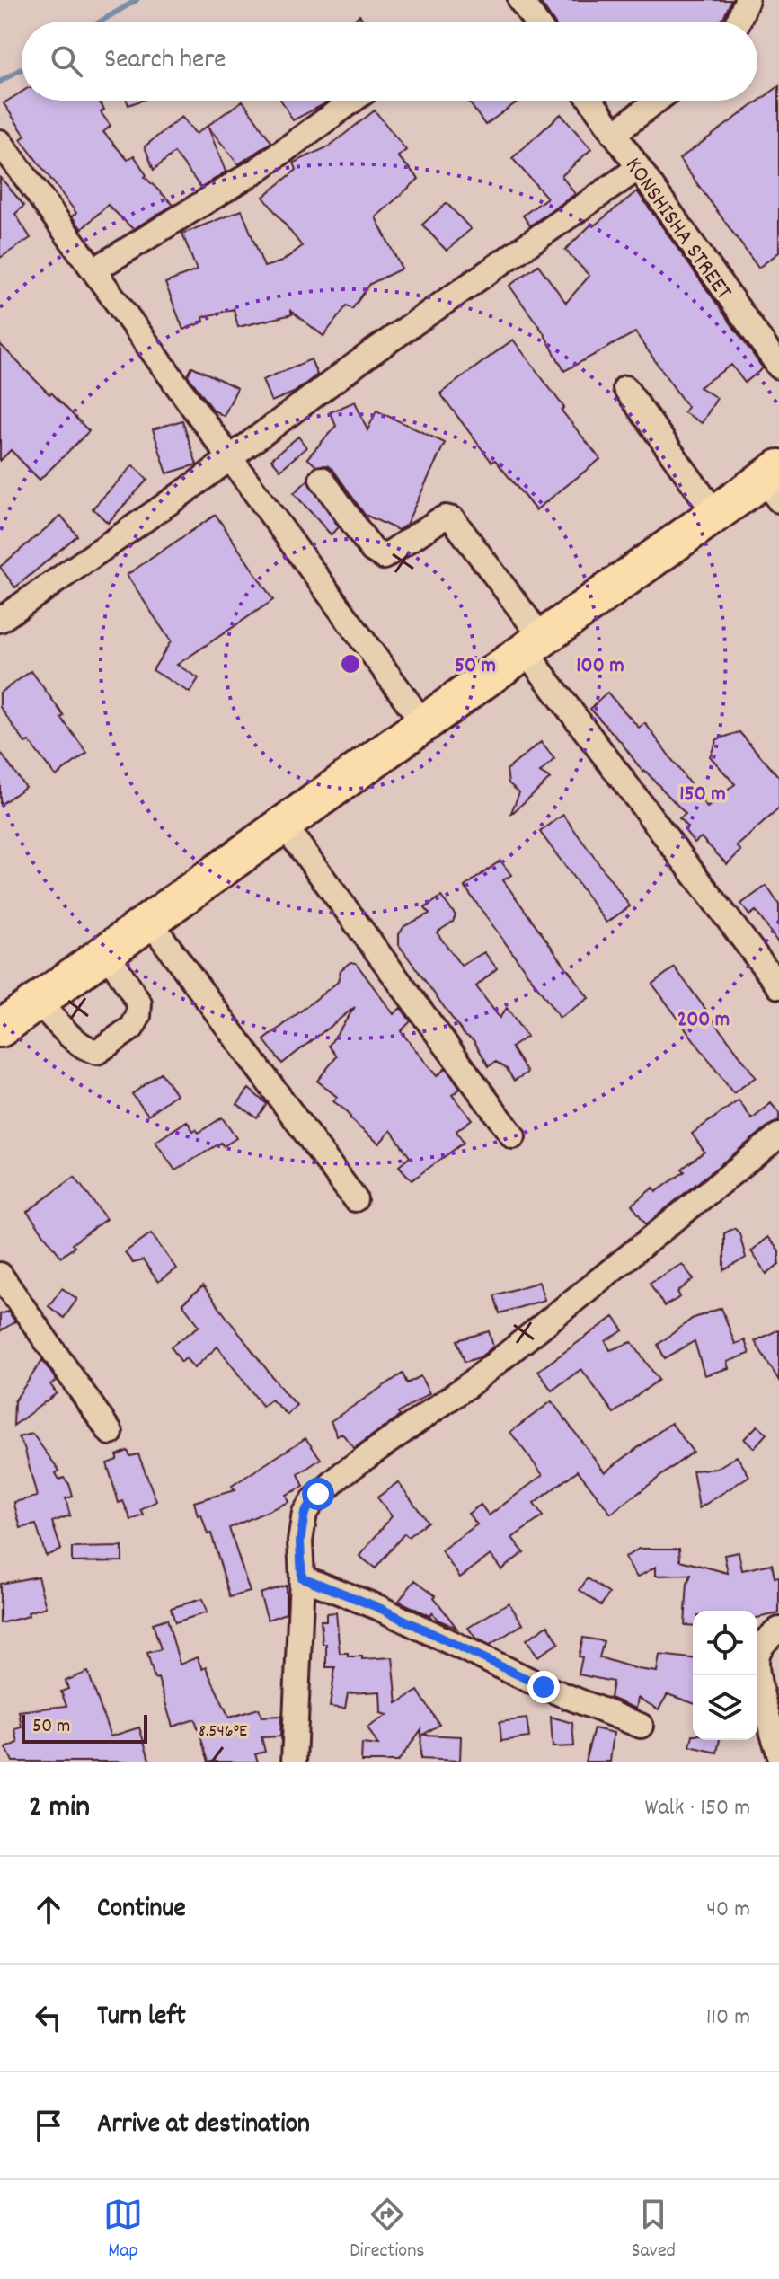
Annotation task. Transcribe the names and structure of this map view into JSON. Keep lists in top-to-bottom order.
{
  "streets": {
    "street": ["KONSHISHA STREET"]
  },
  "scale_bar": "50 m",
  "page": {
    "search": "Search here",
    "scale": "50 m",
    "heading": ["2 min", "Walk · 150 m"],
    "list": [
      ["Continue", "40 m"],
      ["Turn left", "110 m"],
      "Arrive at destination"
    ],
    "nav": ["Map", "Directions", "Saved"]
  },
  "coordinates": ["8.546°E"],
  "rings": [
    "50 m",
    "100 m",
    "150 m",
    "200 m"
  ]
}
